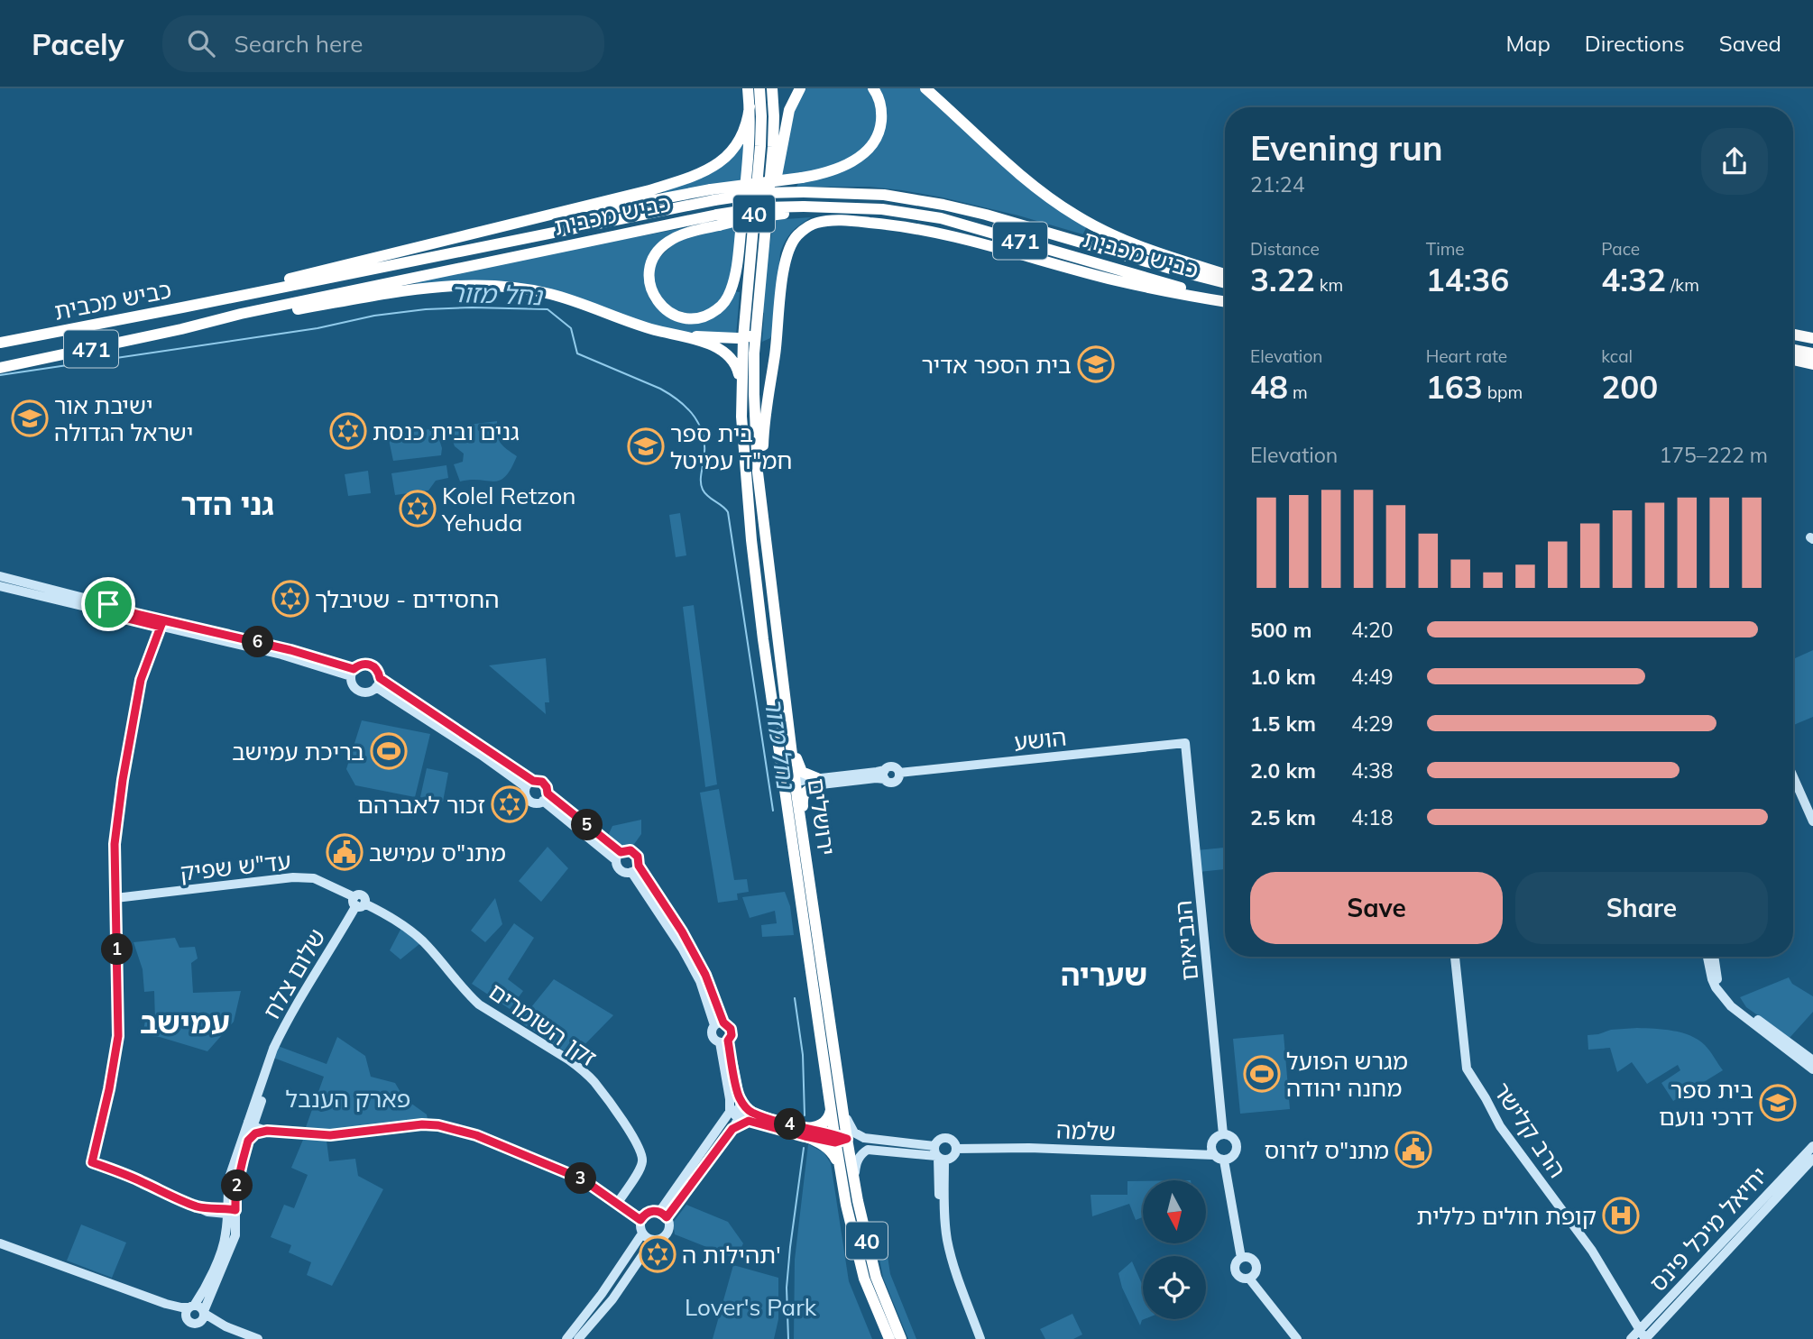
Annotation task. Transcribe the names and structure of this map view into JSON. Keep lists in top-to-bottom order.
{
  "streets": {
    "highway": [
      "40",
      "כביש מכבית",
      "471",
      "ירושלים"
    ],
    "street": [
      "הושע",
      "עד\"ש שפיק",
      "הנביאים",
      "שלום צלח",
      "זקן השומרים",
      "הרב קלישר",
      "שלמה",
      "יחיאל מיכל פינס"
    ]
  },
  "crossings": [
    ["40", "ירושלים"],
    ["הושע", "הנביאים"],
    ["עד\"ש שפיק", "שלום צלח"],
    ["עד\"ש שפיק", "זקן השומרים"],
    ["הנביאים", "שלמה"],
    ["שלום צלח", "זקן השומרים"],
    ["הרב קלישר", "יחיאל מיכל פינס"]
  ],
  "districts": ["גני הדר", "שעריה", "עמישב"],
  "water": ["נחל מזור"],
  "parks": ["פארק הענבל", "Lover's Park"],
  "places": {
    "school or university": [
      "בית הספר אדיר",
      "ישיבת אור ישראל הגדולה",
      "בית ספר חמ\"ד עמיטל",
      "בית ספר דרכי נועם"
    ],
    "synagogue": [
      "גנים ובית כנסת",
      "Kolel Retzon Yehuda",
      "החסידים - שטיבלך",
      "זכור לאברהם",
      "תהילות ה'"
    ],
    "sports": ["בריכת עמישב", "מגרש הפועל מחנה יהודה"],
    "public building": ["מתנ\"ס עמישב", "מתנ\"ס לזרוס"],
    "hospital": ["קופת חולים כללית"]
  },
  "north": "bottom",
  "page": {
    "header": "Pacely",
    "search": "Search here",
    "nav": ["Map", "Directions", "Saved"],
    "heading": ["Evening run", "21:24"],
    "stats": [
      ["Distance", "3.22 km"],
      ["Time", "14:36"],
      ["Pace", "4:32 /km"],
      ["Elevation", "48 m"],
      ["Heart rate", "163 bpm"],
      ["kcal", "200"]
    ],
    "chart": ["Elevation", "175–222 m"],
    "list": [
      {
        "name": "500 m",
        "note": "4:20"
      },
      {
        "name": "1.0 km",
        "note": "4:49"
      },
      {
        "name": "1.5 km",
        "note": "4:29"
      },
      {
        "name": "2.0 km",
        "note": "4:38"
      },
      {
        "name": "2.5 km",
        "note": "4:18"
      }
    ],
    "pins": [
      "6",
      "5",
      "1",
      "4",
      "3",
      "2"
    ],
    "buttons": ["Save", "Share"]
  }
}
